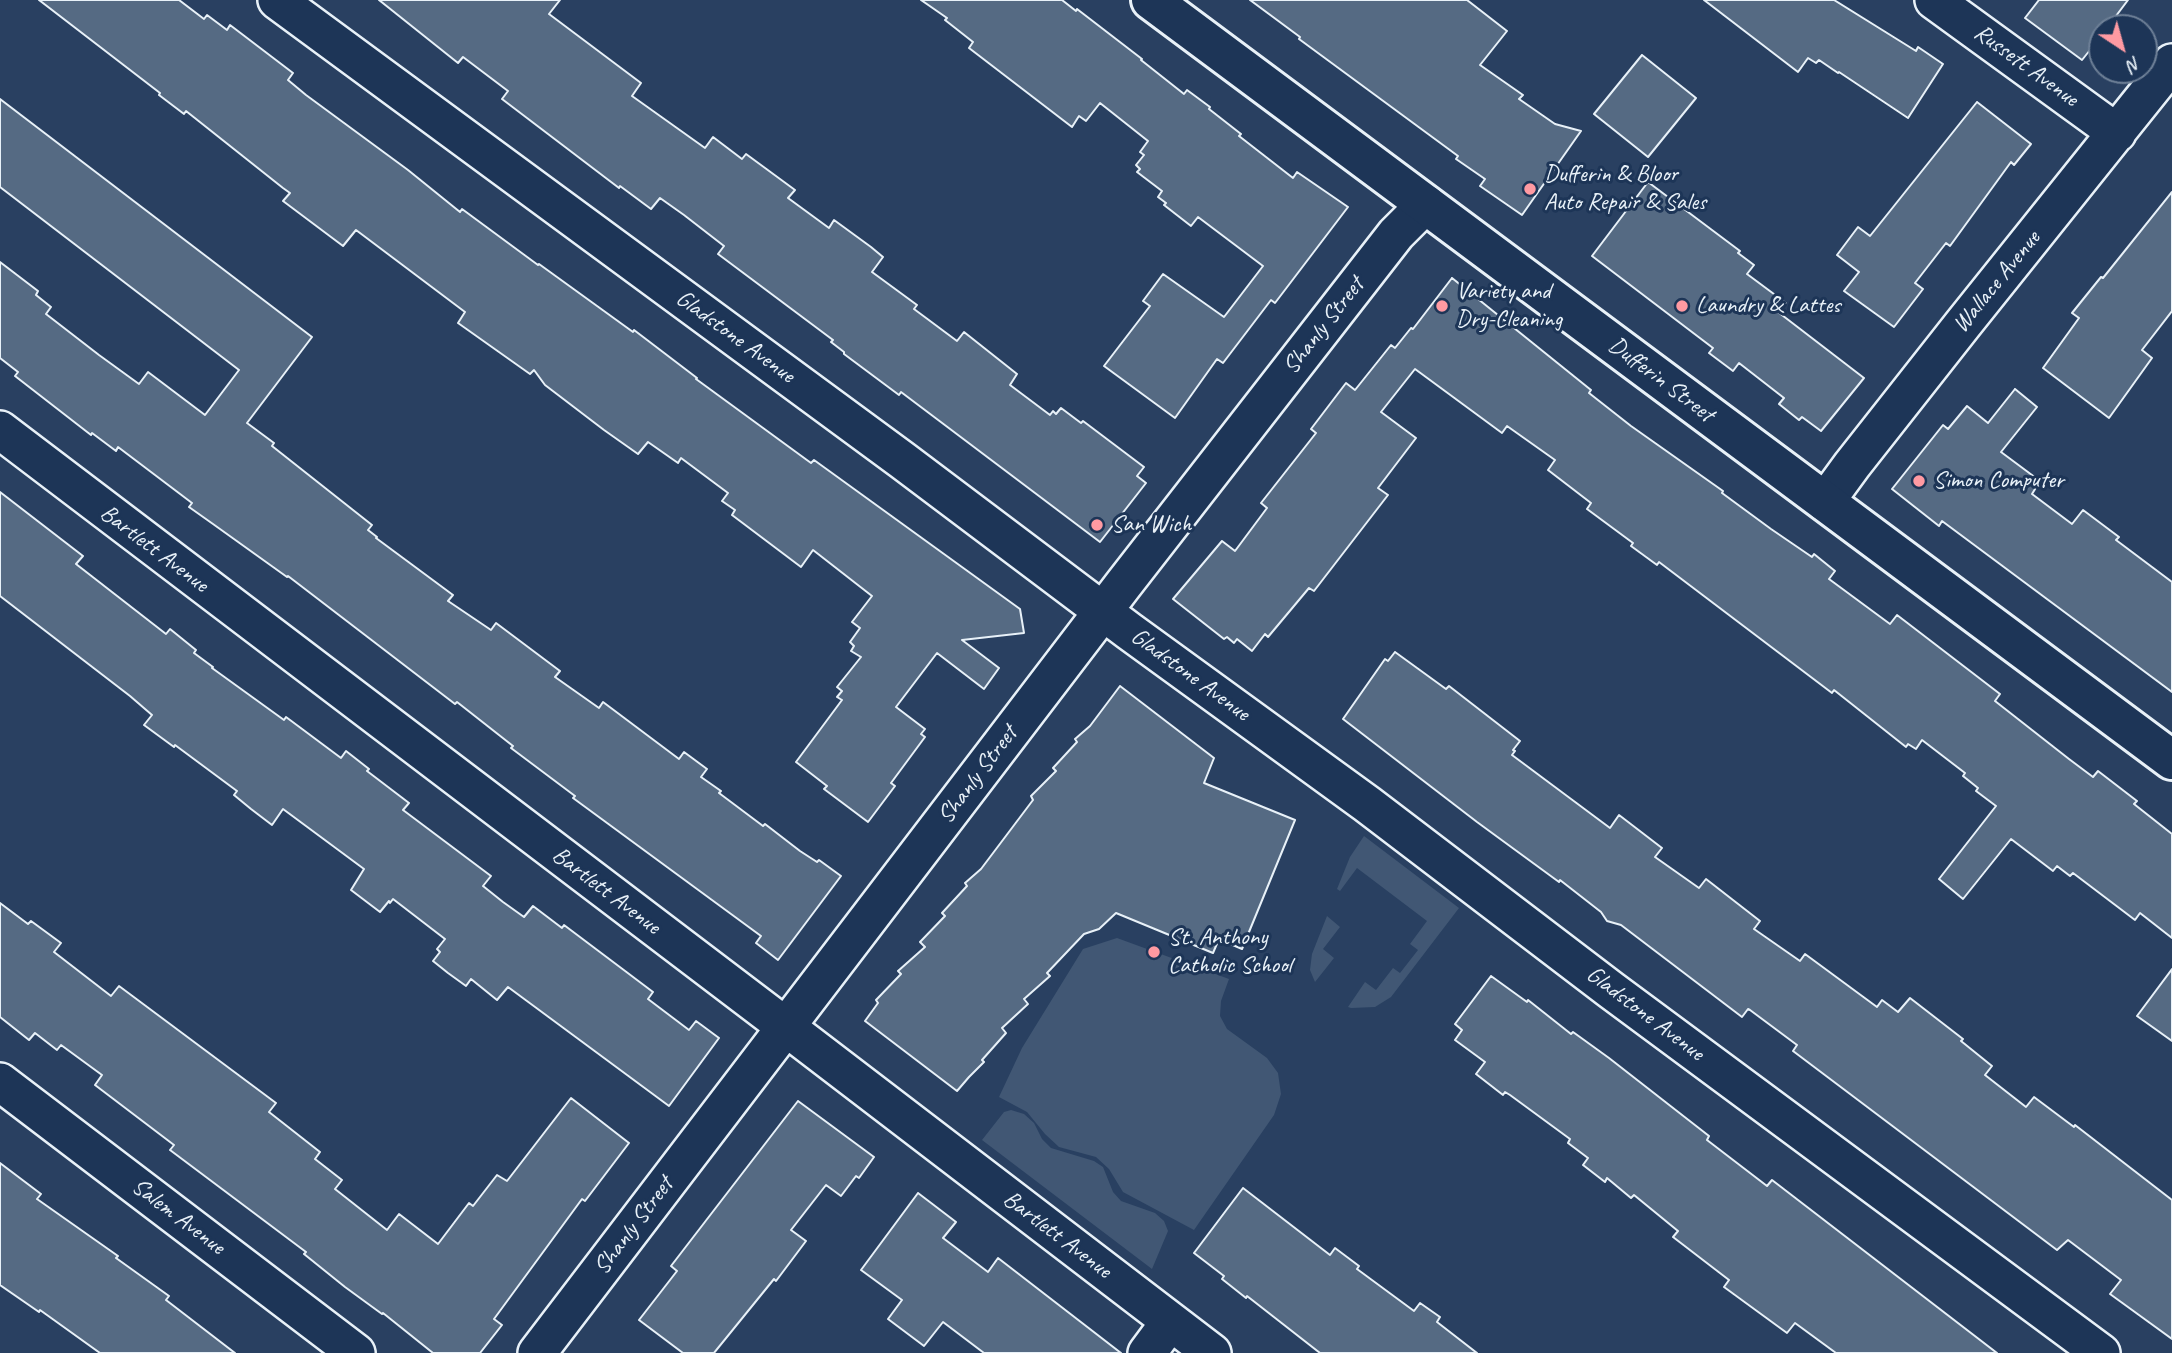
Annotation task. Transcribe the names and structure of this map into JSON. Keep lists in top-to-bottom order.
{
  "streets": {
    "main road": ["Dufferin Street"],
    "street": [
      "Russett Avenue",
      "Wallace Avenue",
      "Shanly Street",
      "Gladstone Avenue",
      "Bartlett Avenue",
      "Salem Avenue"
    ]
  },
  "crossings": [
    ["Russett Avenue", "Wallace Avenue"],
    ["Wallace Avenue", "Dufferin Street"],
    ["Shanly Street", "Gladstone Avenue"],
    ["Shanly Street", "Dufferin Street"],
    ["Shanly Street", "Bartlett Avenue"]
  ],
  "places": [
    "Dufferin & Bloor Auto Repair & Sales",
    "Variety and Dry-Cleaning",
    "Laundry & Lattes",
    "Simon Computer",
    "San Wich",
    "St. Anthony Catholic School"
  ],
  "north": "bottom right"
}
